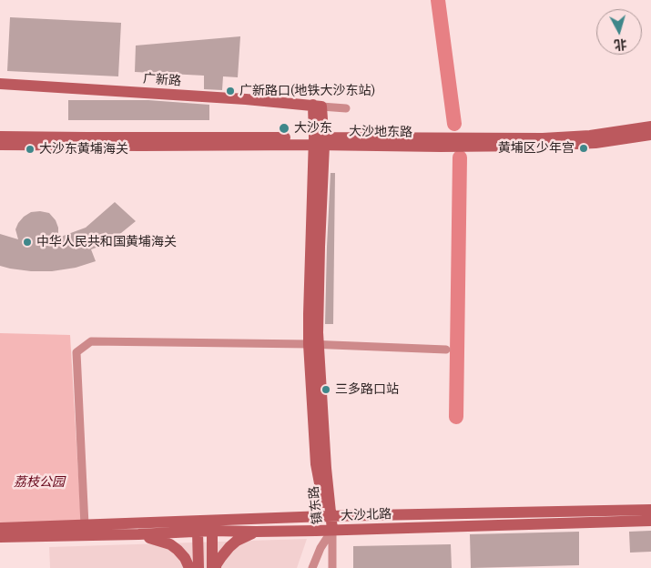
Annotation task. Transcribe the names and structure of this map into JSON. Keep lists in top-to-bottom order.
{
  "streets": {
    "street": [
      "广新路",
      "大沙地东路",
      "镇东路",
      "大沙北路"
    ]
  },
  "crossings": [
    ["广新路", "镇东路"],
    ["大沙地东路", "镇东路"],
    ["镇东路", "大沙北路"]
  ],
  "parks": ["荔枝公园"],
  "places": [
    "广新路口(地铁大沙东站)",
    "大沙东",
    "黄埔区少年宫",
    "大沙东黄埔海关",
    "中华人民共和国黄埔海关",
    "三多路口站"
  ],
  "north": "bottom"
}
